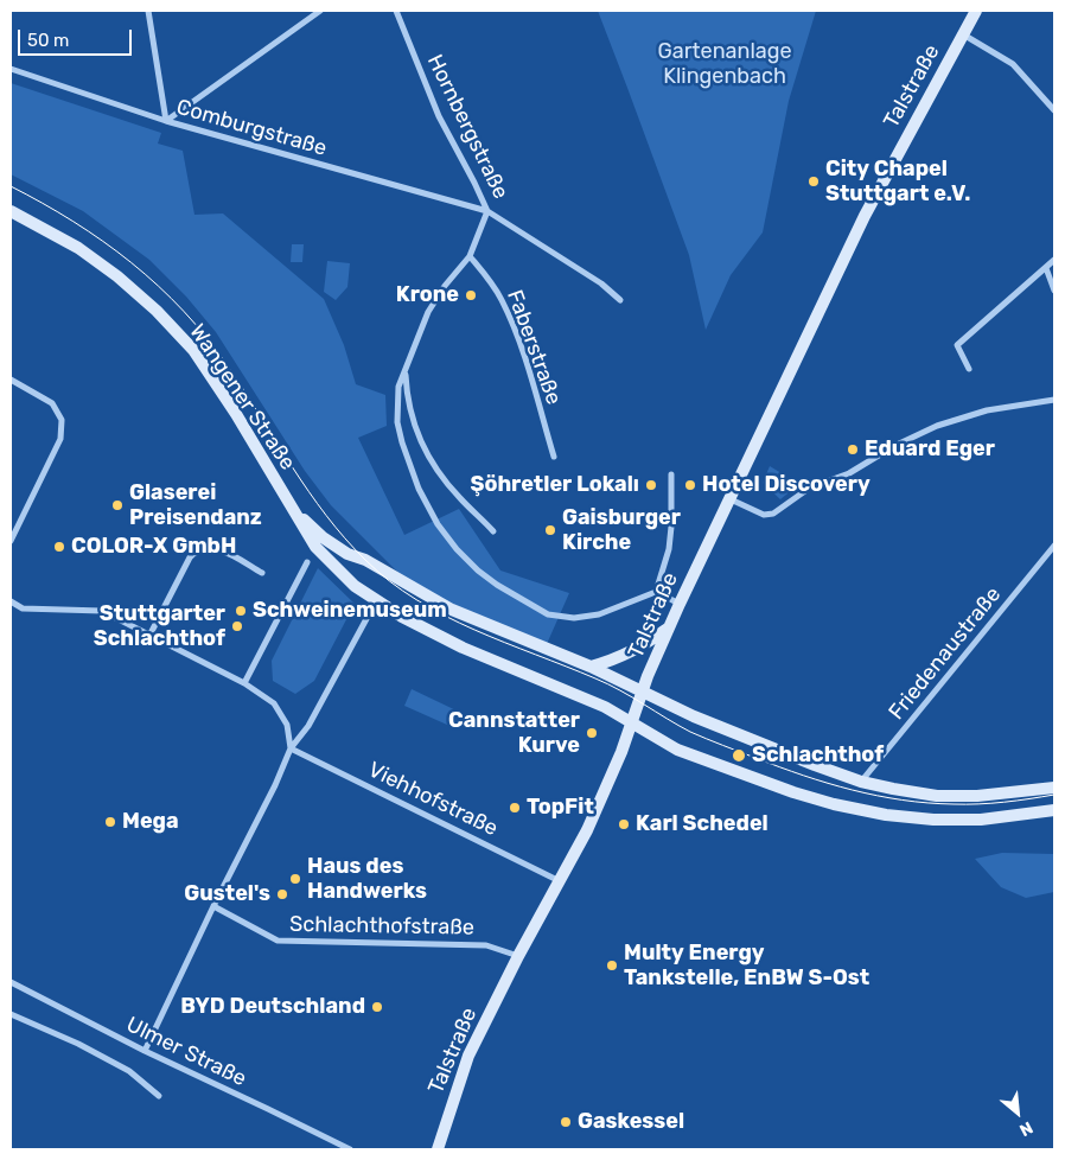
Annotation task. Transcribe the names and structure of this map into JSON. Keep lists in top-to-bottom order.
{
  "streets": {
    "main road": ["Talstraße", "Wangener Straße"],
    "street": [
      "Hornbergstraße",
      "Comburgstraße",
      "Faberstraße",
      "Friedenaustraße",
      "Viehhofstraße",
      "Schlachthofstraße",
      "Ulmer Straße"
    ]
  },
  "crossings": [
    ["Talstraße", "Wangener Straße"],
    ["Talstraße", "Viehhofstraße"],
    ["Talstraße", "Schlachthofstraße"],
    ["Hornbergstraße", "Comburgstraße"],
    ["Wangener Straße", "Friedenaustraße"]
  ],
  "parks": ["Gartenanlage Klingenbach"],
  "places": [
    "City Chapel Stuttgart e.V.",
    "Krone",
    "Eduard Eger",
    "Şöhretler Lokalı",
    "Hotel Discovery",
    "Glaserei Preisendanz",
    "Gaisburger Kirche",
    "COLOR-X GmbH",
    "Schweinemuseum",
    "Stuttgarter Schlachthof",
    "Cannstatter Kurve",
    "Schlachthof",
    "TopFit",
    "Mega",
    "Karl Schedel",
    "Haus des Handwerks",
    "Gustel's",
    "Multy Energy Tankstelle, EnBW S-Ost",
    "BYD Deutschland",
    "Gaskessel"
  ],
  "scale_bar": "50 m",
  "north": "bottom right"
}
